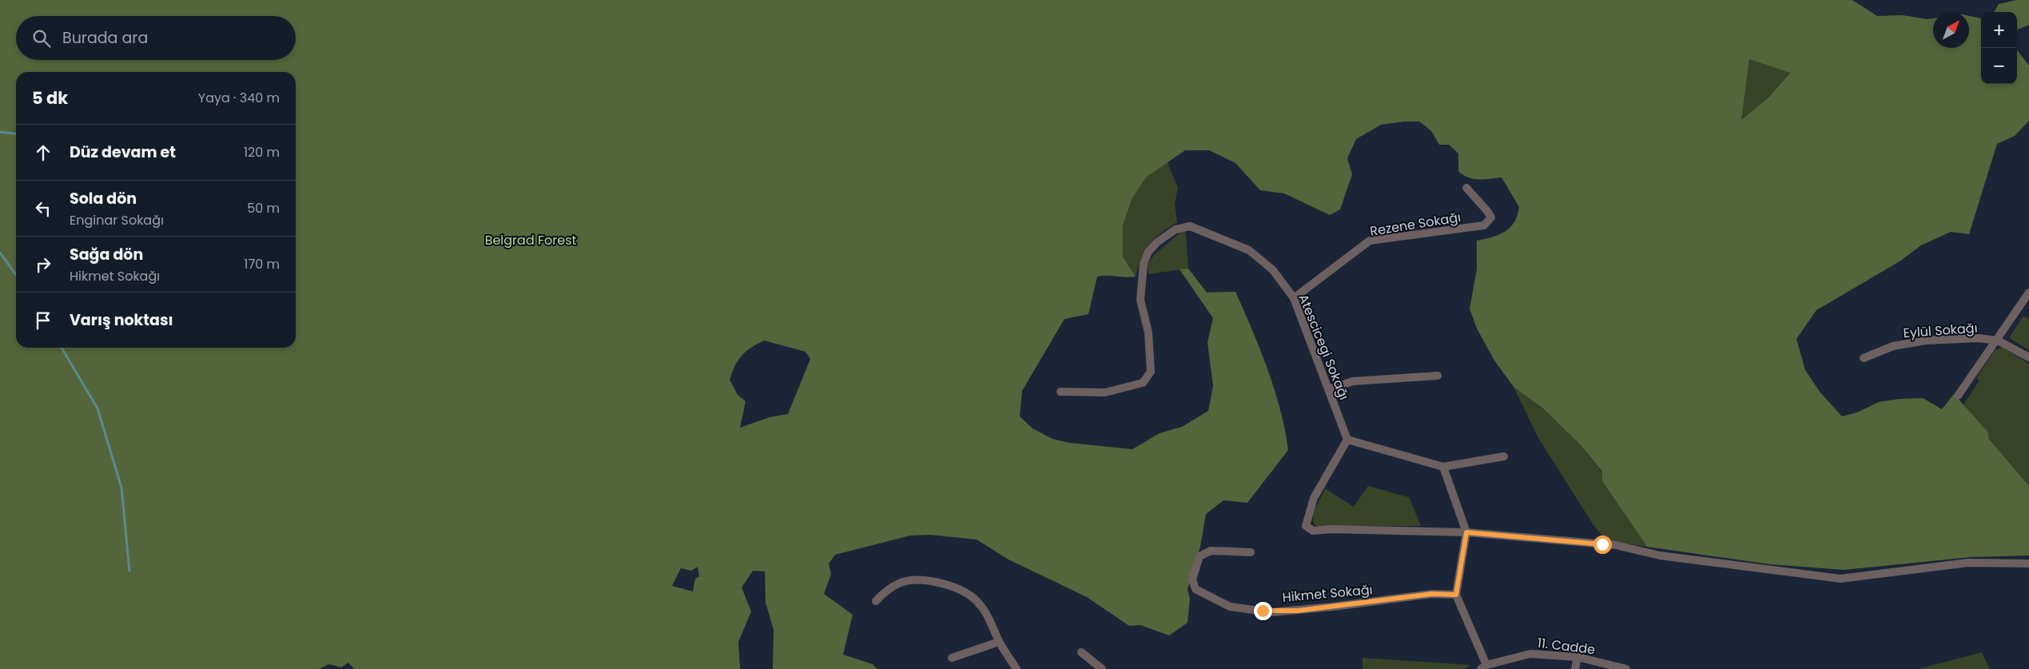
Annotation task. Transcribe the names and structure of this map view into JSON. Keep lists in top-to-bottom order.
{
  "streets": {
    "street": [
      "Rezene Sokağı",
      "Eylül Sokağı",
      "Atescicegi Sokağı",
      "Hikmet Sokağı",
      "11. Cadde"
    ]
  },
  "crossings": [
    ["Rezene Sokağı", "Atescicegi Sokağı"]
  ],
  "parks": ["Belgrad Forest"],
  "north": "top right",
  "page": {
    "map_buttons": ["+", "−"],
    "search": "Burada ara",
    "heading": ["5 dk", "Yaya · 340 m"],
    "list": [
      ["Düz devam et", "120 m"],
      ["Sola dön", "Enginar Sokağı", "50 m"],
      ["Sağa dön", "Hikmet Sokağı", "170 m"],
      "Varış noktası"
    ]
  }
}
